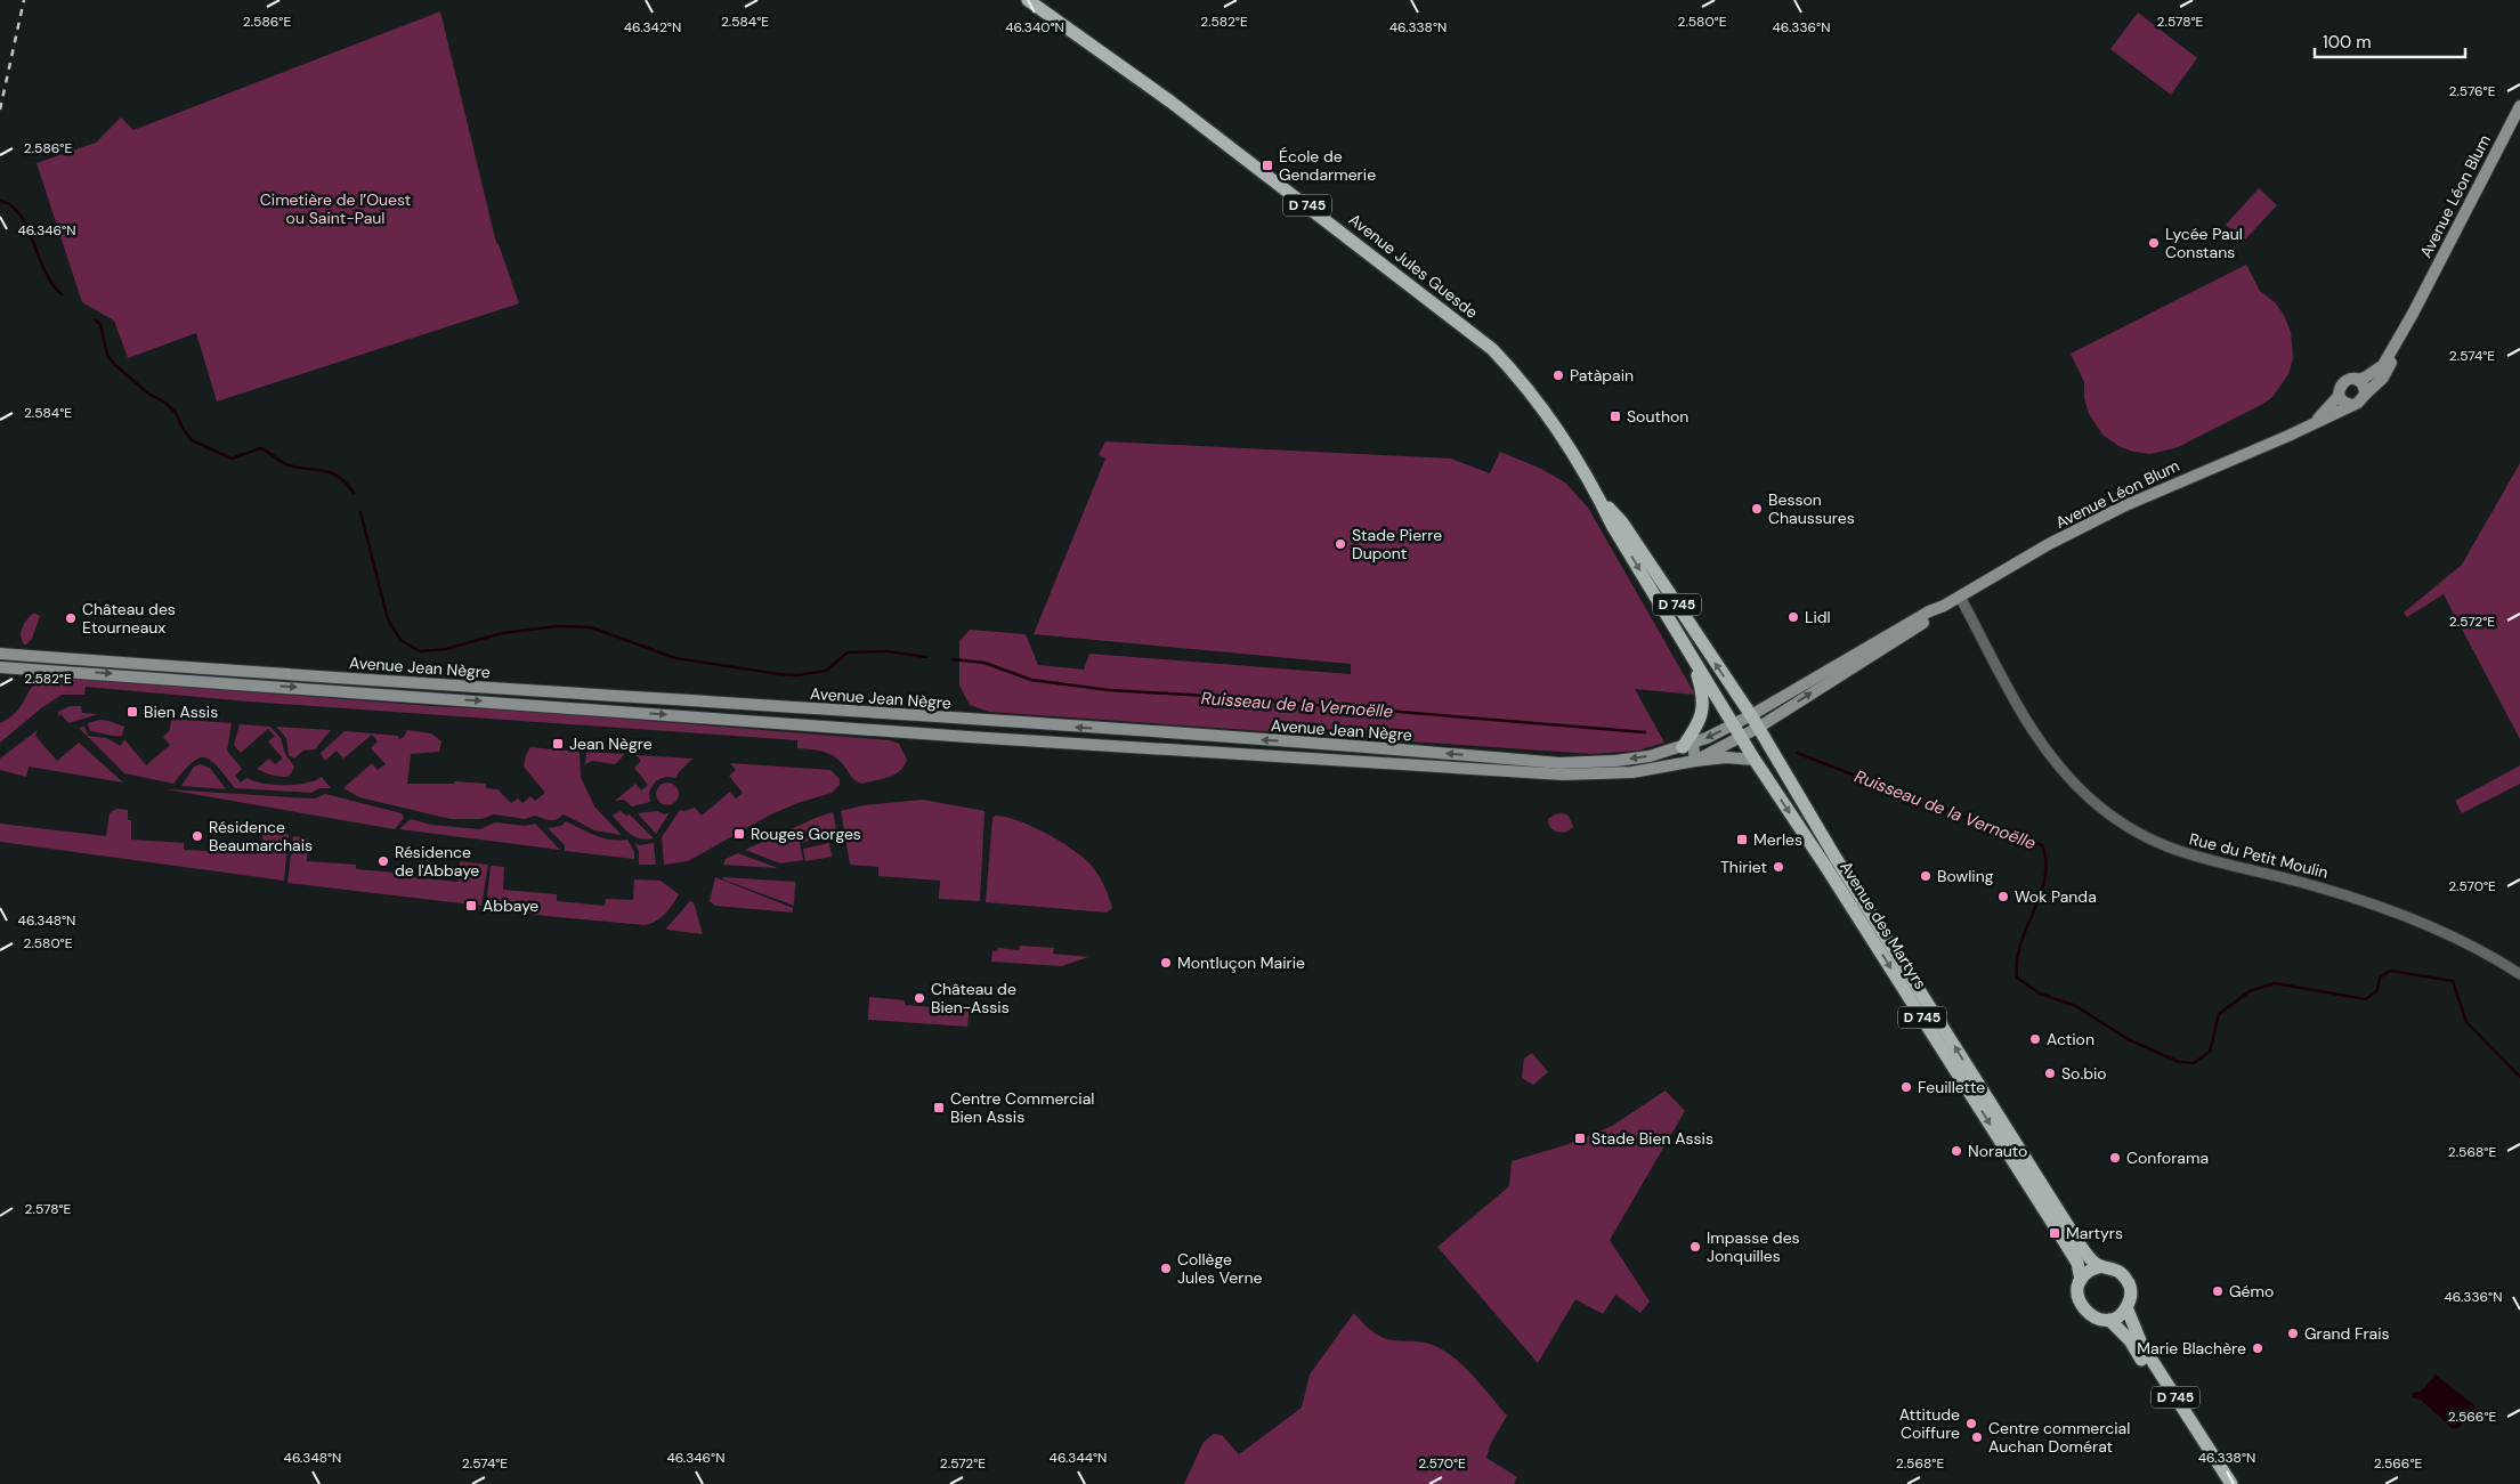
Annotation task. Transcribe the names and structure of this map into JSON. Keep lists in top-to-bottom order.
{
  "streets": {
    "main road": [
      "Avenue Léon Blum",
      "D 745",
      "Avenue Jules Guesde",
      "Avenue Jean Nègre",
      "Avenue des Martyrs"
    ],
    "street": ["Rue du Petit Moulin"]
  },
  "crossings": [
    ["Avenue Léon Blum", "Avenue Jules Guesde"],
    ["Avenue Léon Blum", "Avenue Jean Nègre"],
    ["Avenue Léon Blum", "Rue du Petit Moulin"],
    ["Avenue Léon Blum", "Avenue des Martyrs"],
    ["D 745", "Avenue Jules Guesde"],
    ["D 745", "Avenue Jean Nègre"],
    ["D 745", "Avenue des Martyrs"],
    ["Avenue Jules Guesde", "Avenue Jean Nègre"],
    ["Avenue Jules Guesde", "Avenue des Martyrs"],
    ["Avenue Jean Nègre", "Avenue des Martyrs"]
  ],
  "water": ["Ruisseau de la Vernoëlle"],
  "parks": ["Cimetière de l’Ouest ou Saint-Paul"],
  "places": {
    "transit": [
      "École de Gendarmerie",
      "Southon",
      "Bien Assis",
      "Jean Nègre",
      "Rouges Gorges",
      "Merles",
      "Abbaye",
      "Centre Commercial Bien Assis",
      "Stade Bien Assis",
      "Martyrs"
    ],
    "other": [
      "Lycée Paul Constans",
      "Patàpain",
      "Besson Chaussures",
      "Stade Pierre Dupont",
      "Lidl",
      "Château des Etourneaux",
      "Résidence Beaumarchais",
      "Résidence de l'Abbaye",
      "Thiriet",
      "Bowling",
      "Wok Panda",
      "Montluçon Mairie",
      "Château de Bien-Assis",
      "Action",
      "So.bio",
      "Feuillette",
      "Norauto",
      "Conforama",
      "Impasse des Jonquilles",
      "Collège Jules Verne",
      "Gémo",
      "Grand Frais",
      "Marie Blachère",
      "Attitude Coiffure",
      "Centre commercial Auchan Domérat"
    ]
  },
  "scale_bar": "100 m",
  "coordinates": [
    "2.580°E",
    "2.586°E",
    "2.584°E",
    "2.582°E",
    "2.578°E",
    "46.342°N",
    "46.340°N",
    "46.338°N",
    "46.336°N",
    "2.576°E",
    "46.346°N",
    "2.574°E",
    "2.572°E",
    "2.570°E",
    "46.348°N",
    "2.568°E",
    "2.566°E",
    "46.344°N"
  ]
}
